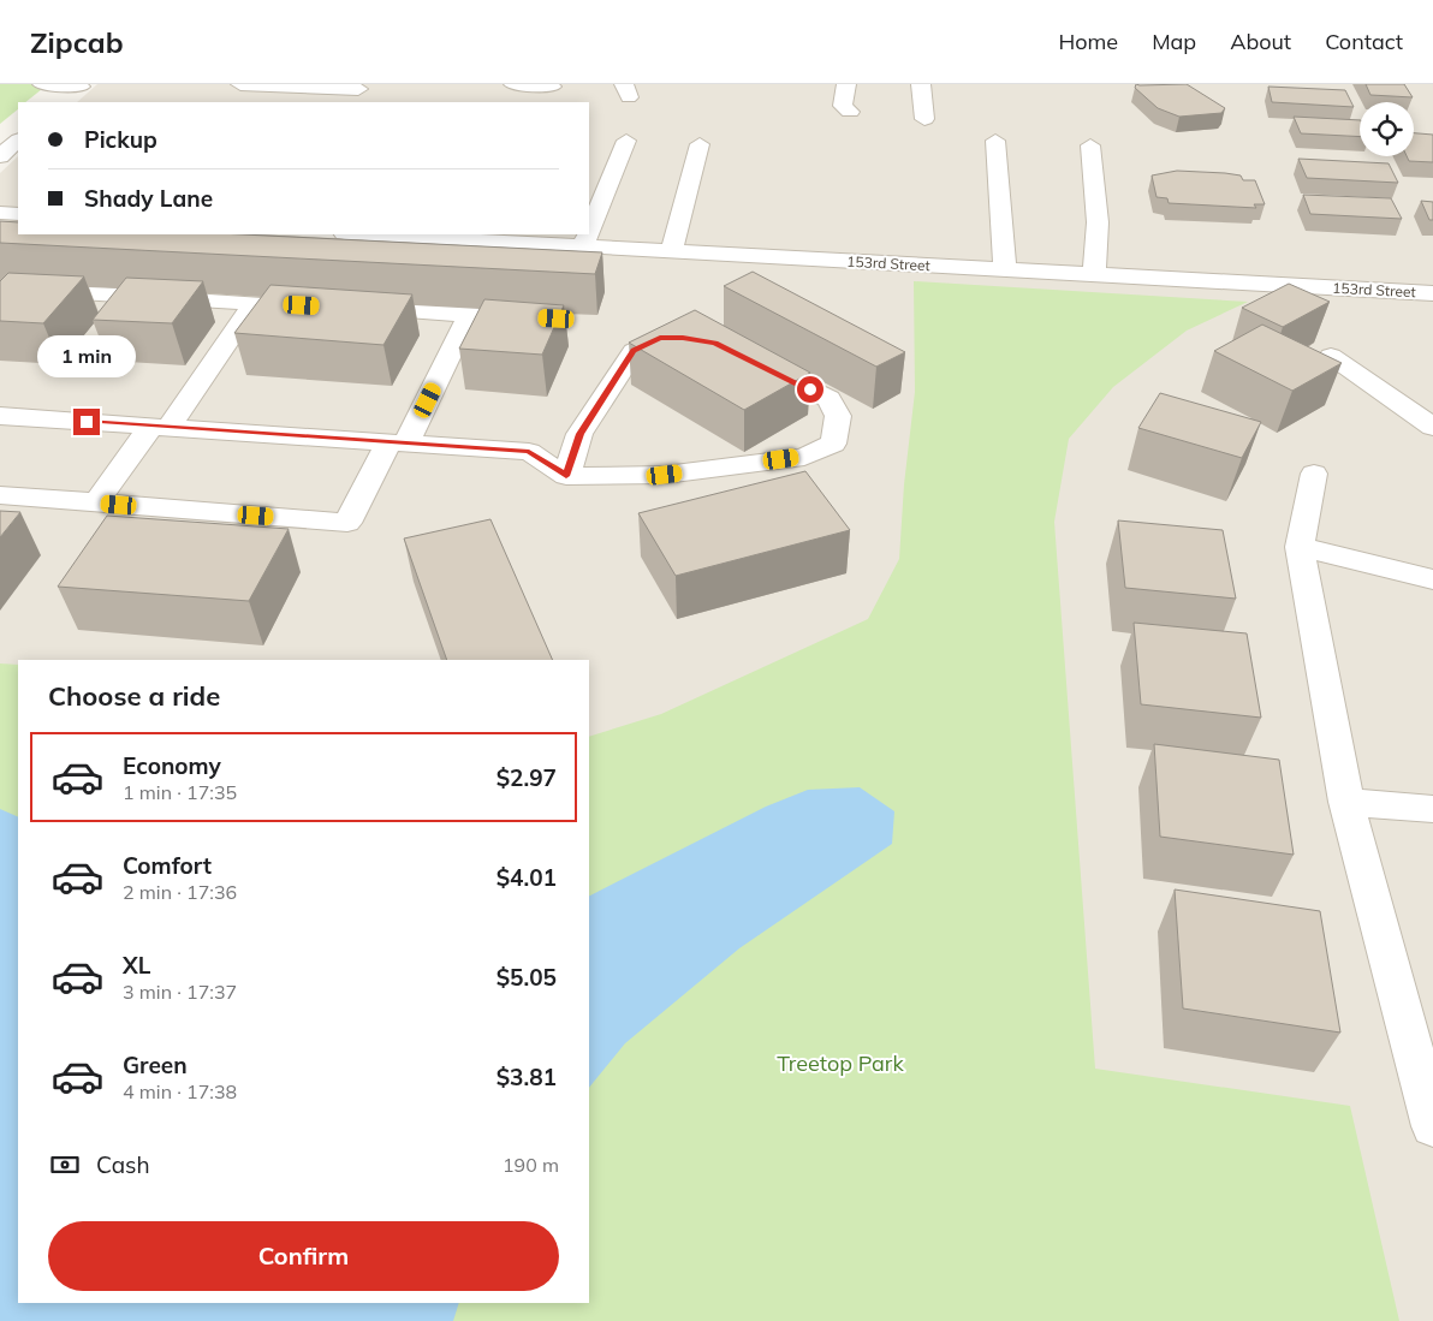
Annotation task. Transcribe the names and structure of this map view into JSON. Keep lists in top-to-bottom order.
{
  "streets": {
    "street": ["153rd Street"]
  },
  "parks": ["Treetop Park"],
  "page": {
    "header": "Zipcab",
    "nav": [
      "Home",
      "Map",
      "About",
      "Contact"
    ],
    "banner": ["Pickup", "Shady Lane"],
    "bubble": "1 min",
    "heading": "Choose a ride",
    "list": [
      {
        "name": "Economy",
        "note": "1 min · 17:35",
        "value": "$2.97"
      },
      {
        "name": "Comfort",
        "note": "2 min · 17:36",
        "value": "$4.01"
      },
      {
        "name": "XL",
        "note": "3 min · 17:37",
        "value": "$5.05"
      },
      {
        "name": "Green",
        "note": "4 min · 17:38",
        "value": "$3.81"
      }
    ],
    "pay": ["Cash", "190 m"],
    "buttons": "Confirm"
  }
}
